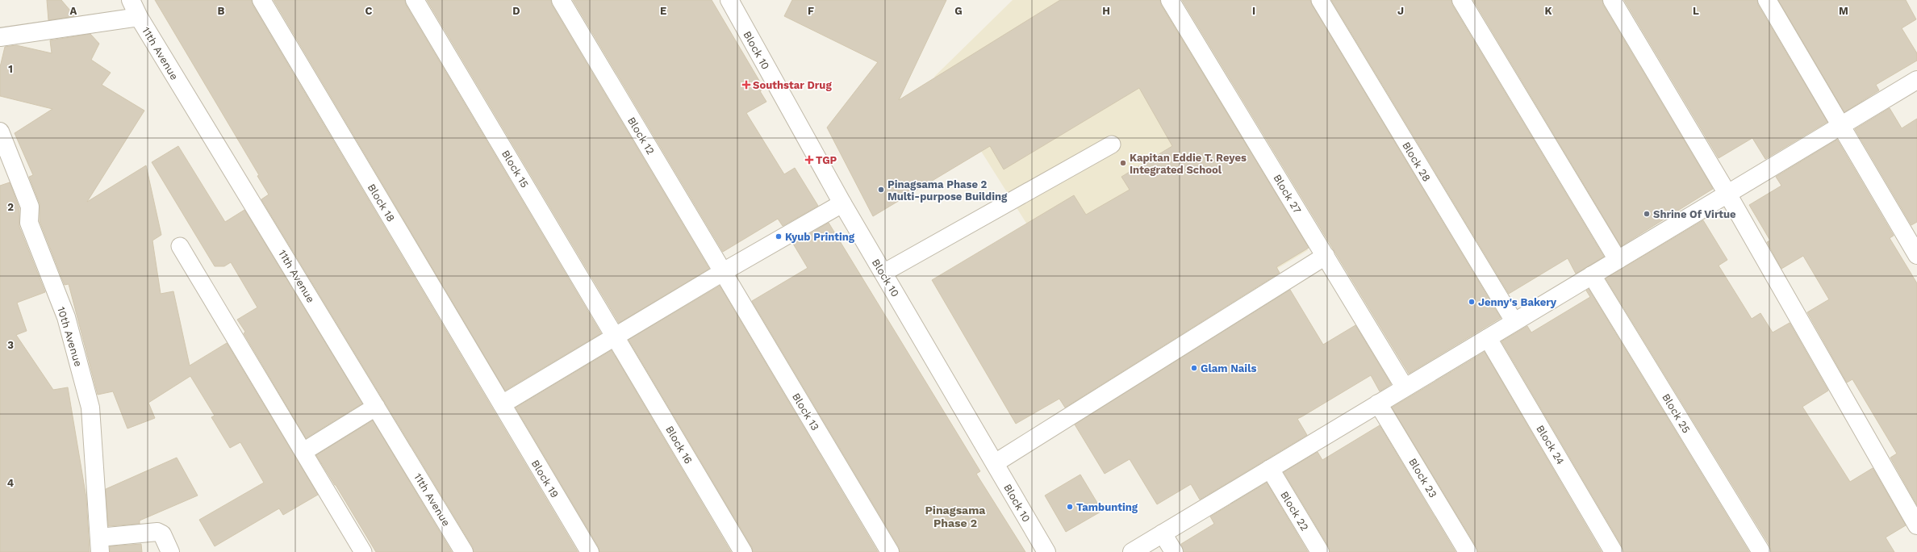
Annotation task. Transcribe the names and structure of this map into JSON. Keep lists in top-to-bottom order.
{
  "streets": {
    "street": [
      "Block 10",
      "11th Avenue",
      "Block 12",
      "Block 15",
      "Block 27",
      "Block 18",
      "10th Avenue",
      "Block 13",
      "Block 25",
      "Block 16",
      "Block 24",
      "Block 23",
      "Block 19",
      "Block 22"
    ],
    "lane": ["Block 28"]
  },
  "crossings": [
    ["Block 12", "Block 13"],
    ["Block 15", "Block 16"],
    ["Block 18", "Block 19"]
  ],
  "districts": ["Pinagsama Phase 2"],
  "places": {
    "health": ["Southstar Drug", "TGP"],
    "other": [
      "Kapitan Eddie T. Reyes Integrated School",
      "Pinagsama Phase 2 Multi-purpose Building",
      "Shrine Of Virtue",
      "Kyub Printing",
      "Jenny's Bakery",
      "Glam Nails",
      "Tambunting"
    ]
  },
  "grid": {
    "columns": [
      "A",
      "B",
      "C",
      "D",
      "E",
      "F",
      "G",
      "H",
      "I",
      "J",
      "K",
      "L",
      "M"
    ],
    "rows": [
      "1",
      "2",
      "3",
      "4"
    ]
  }
}
